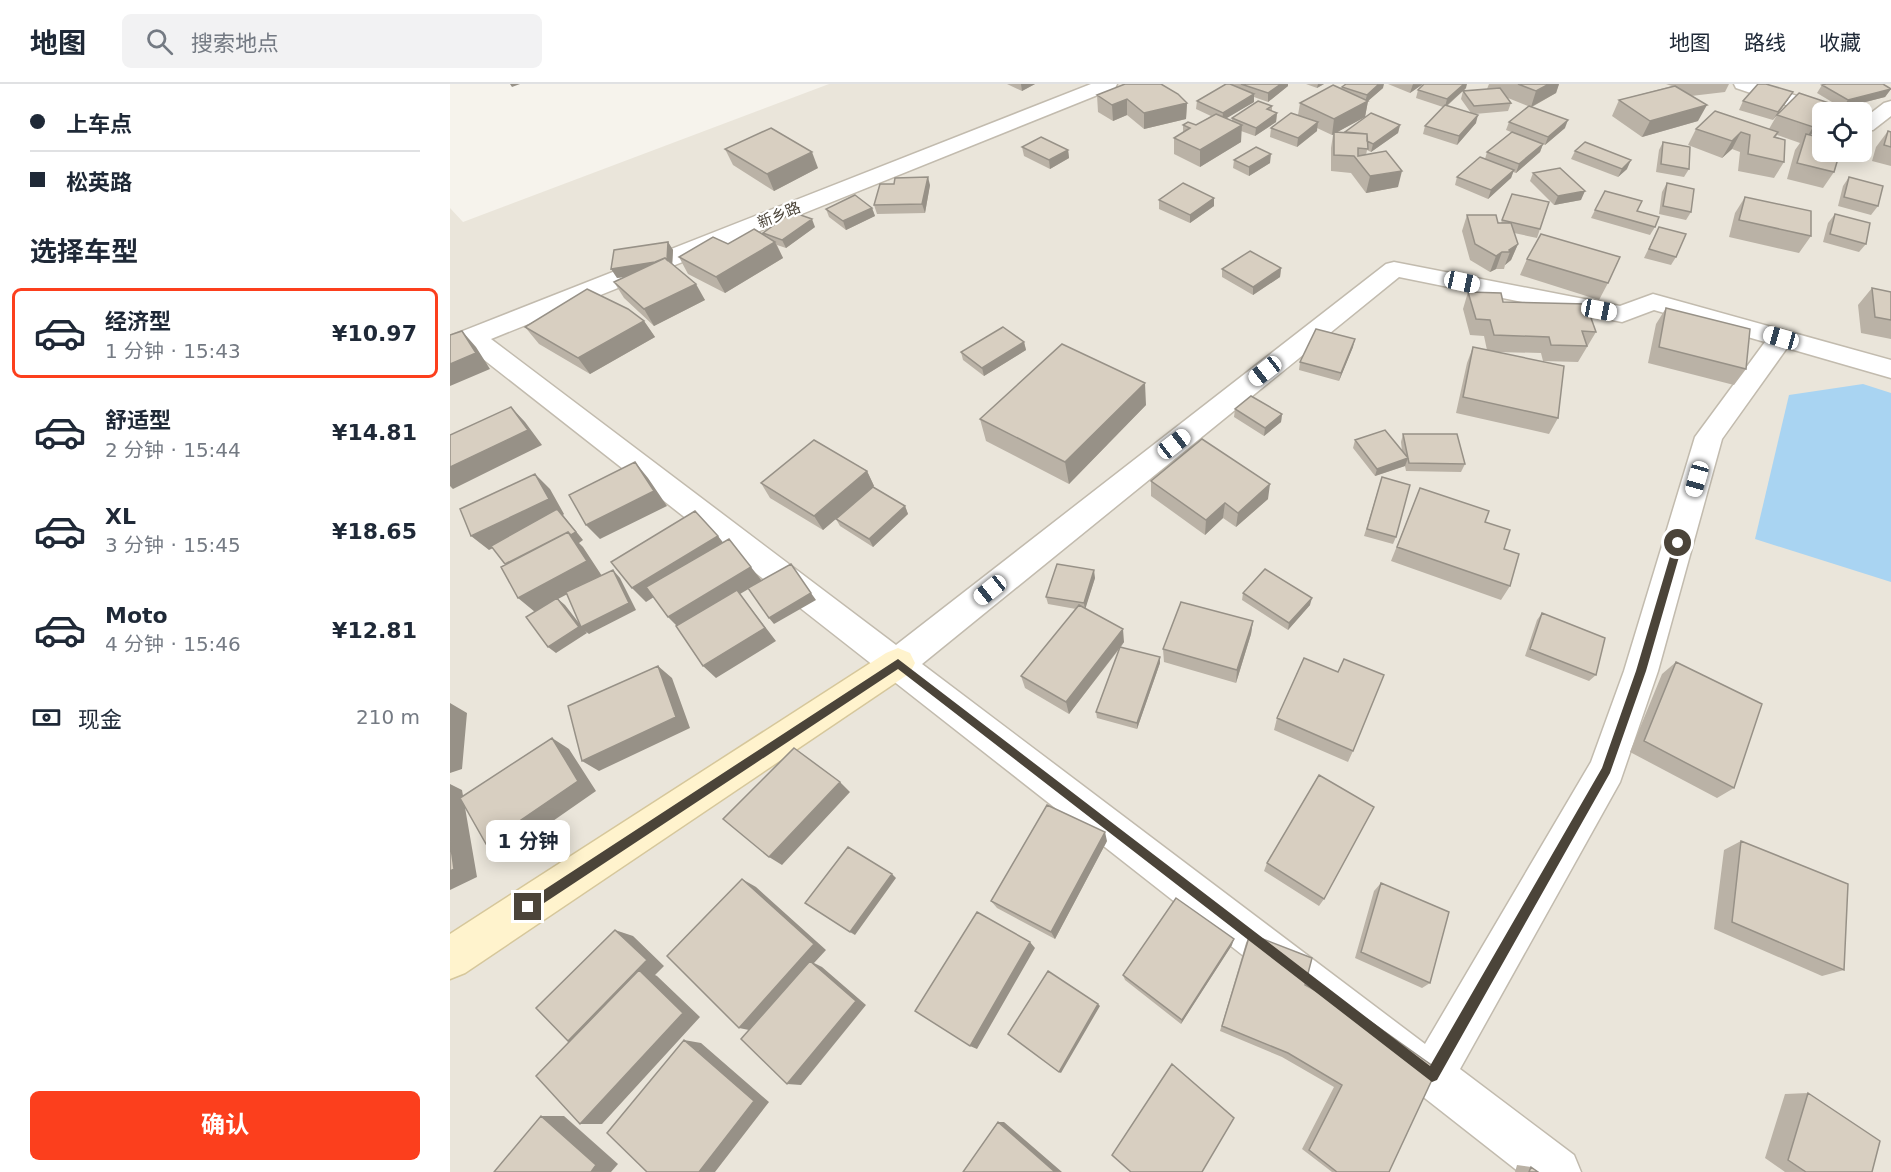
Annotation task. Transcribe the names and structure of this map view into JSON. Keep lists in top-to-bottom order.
{
  "streets": {
    "street": ["新乡路"]
  },
  "page": {
    "header": "地图",
    "search": "搜索地点",
    "nav": ["地图", "路线", "收藏"],
    "banner": ["上车点", "松英路"],
    "heading": "选择车型",
    "list": [
      {
        "name": "经济型",
        "note": "1 分钟 · 15:43",
        "value": "¥10.97"
      },
      {
        "name": "舒适型",
        "note": "2 分钟 · 15:44",
        "value": "¥14.81"
      },
      {
        "name": "XL",
        "note": "3 分钟 · 15:45",
        "value": "¥18.65"
      },
      {
        "name": "Moto",
        "note": "4 分钟 · 15:46",
        "value": "¥12.81"
      }
    ],
    "pay": ["现金", "210 m"],
    "bubble": "1 分钟",
    "buttons": "确认"
  }
}
